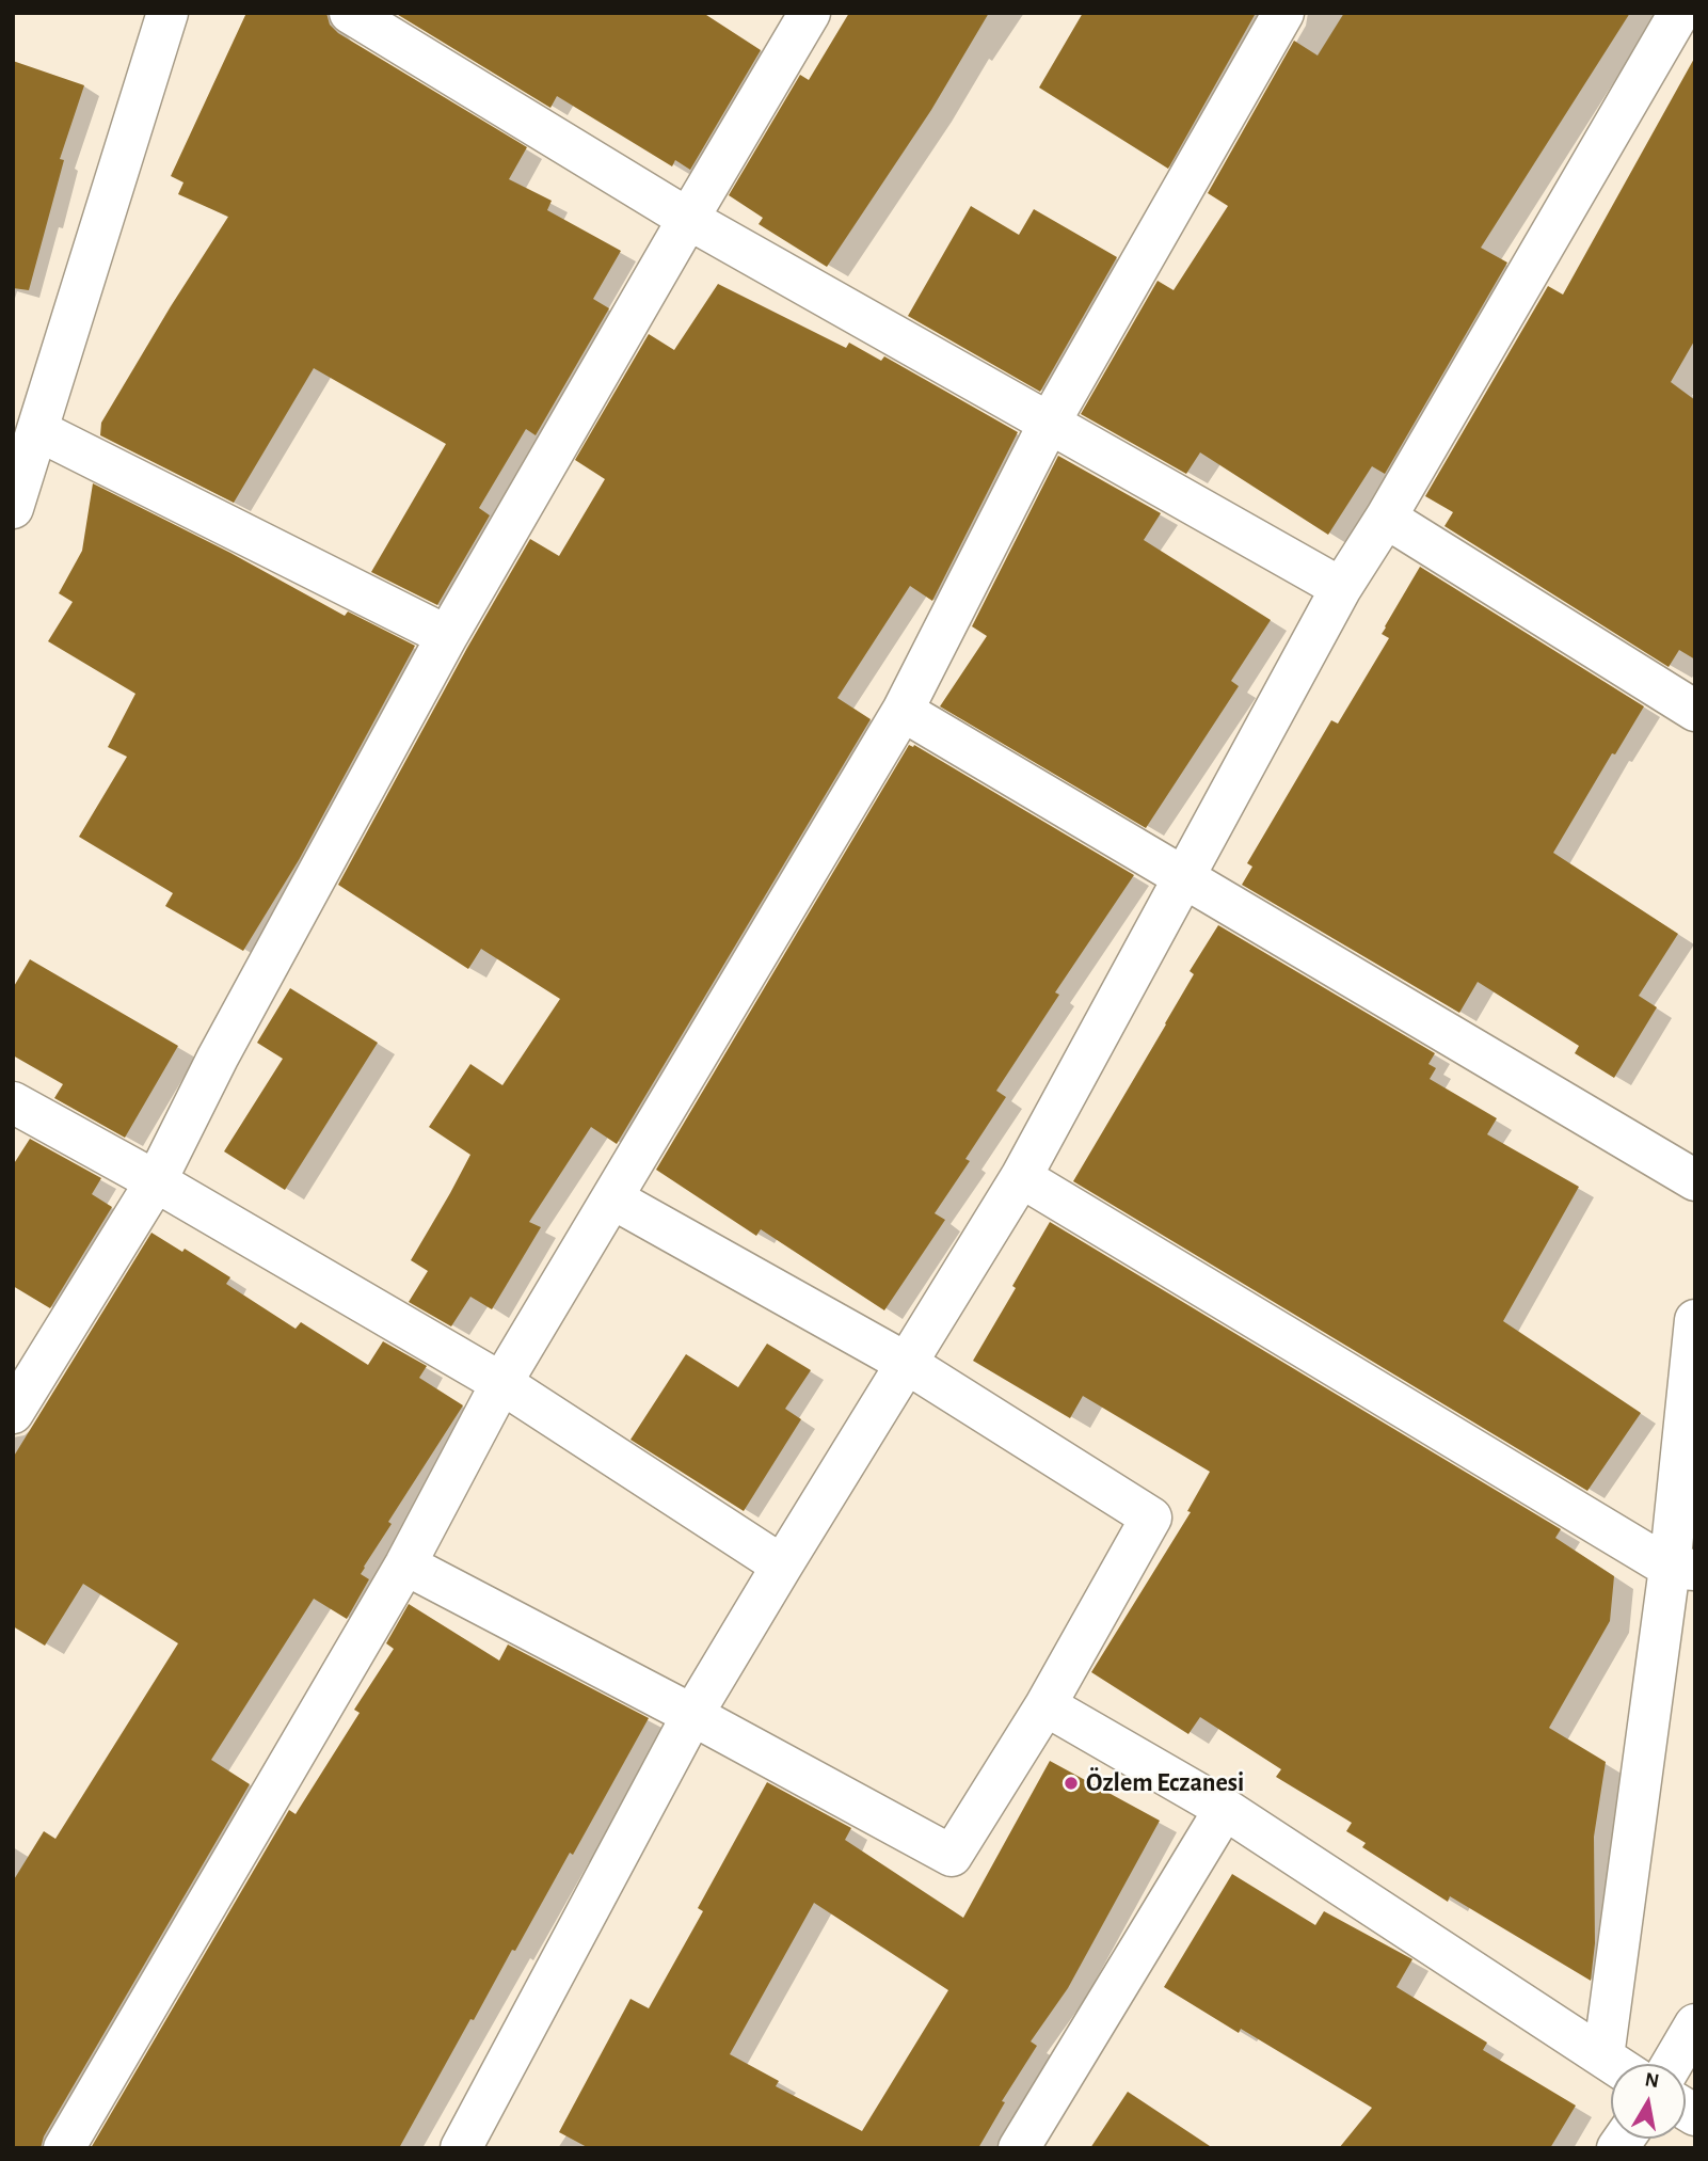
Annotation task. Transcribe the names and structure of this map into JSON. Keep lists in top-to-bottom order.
{
  "places": ["Özlem Eczanesi"],
  "north": "top"
}
